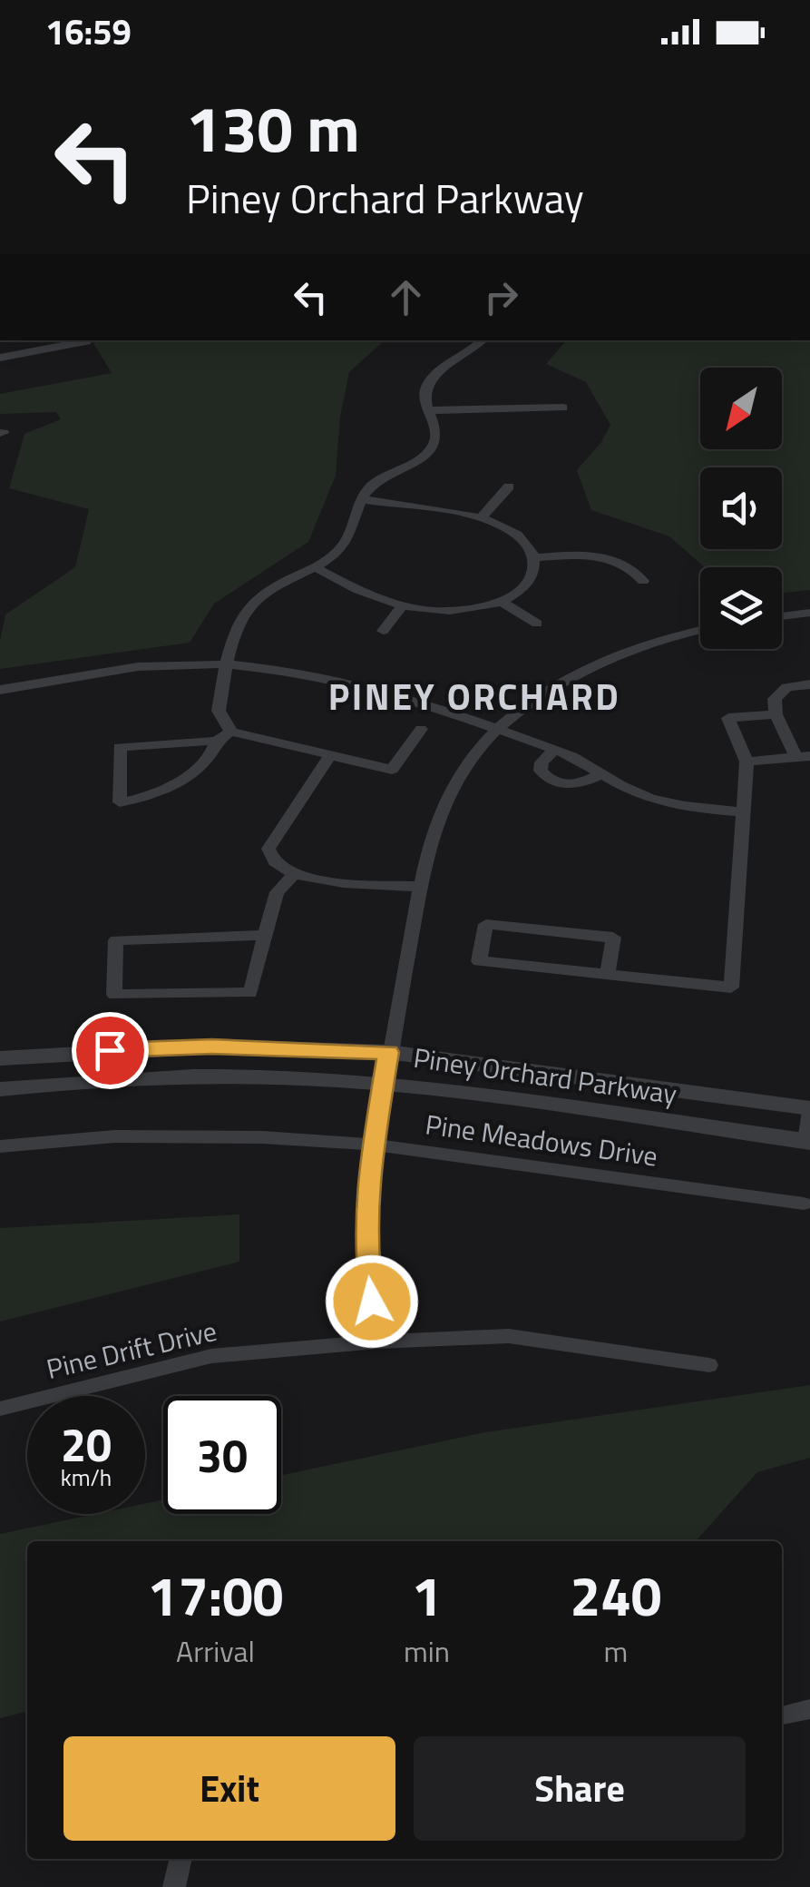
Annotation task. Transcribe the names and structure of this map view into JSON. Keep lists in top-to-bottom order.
{
  "streets": {
    "street": ["Piney Orchard Parkway", "Pine Meadows Drive", "Pine Drift Drive"]
  },
  "districts": ["PINEY ORCHARD"],
  "north": "bottom left",
  "page": {
    "status": "16:59",
    "turn": ["130 m", "Piney Orchard Parkway"],
    "speed": "20 km/h",
    "limit": "30",
    "eta": [
      "17:00",
      "Arrival",
      "1",
      "min",
      "240",
      "m"
    ],
    "buttons": ["Exit", "Share"]
  }
}
